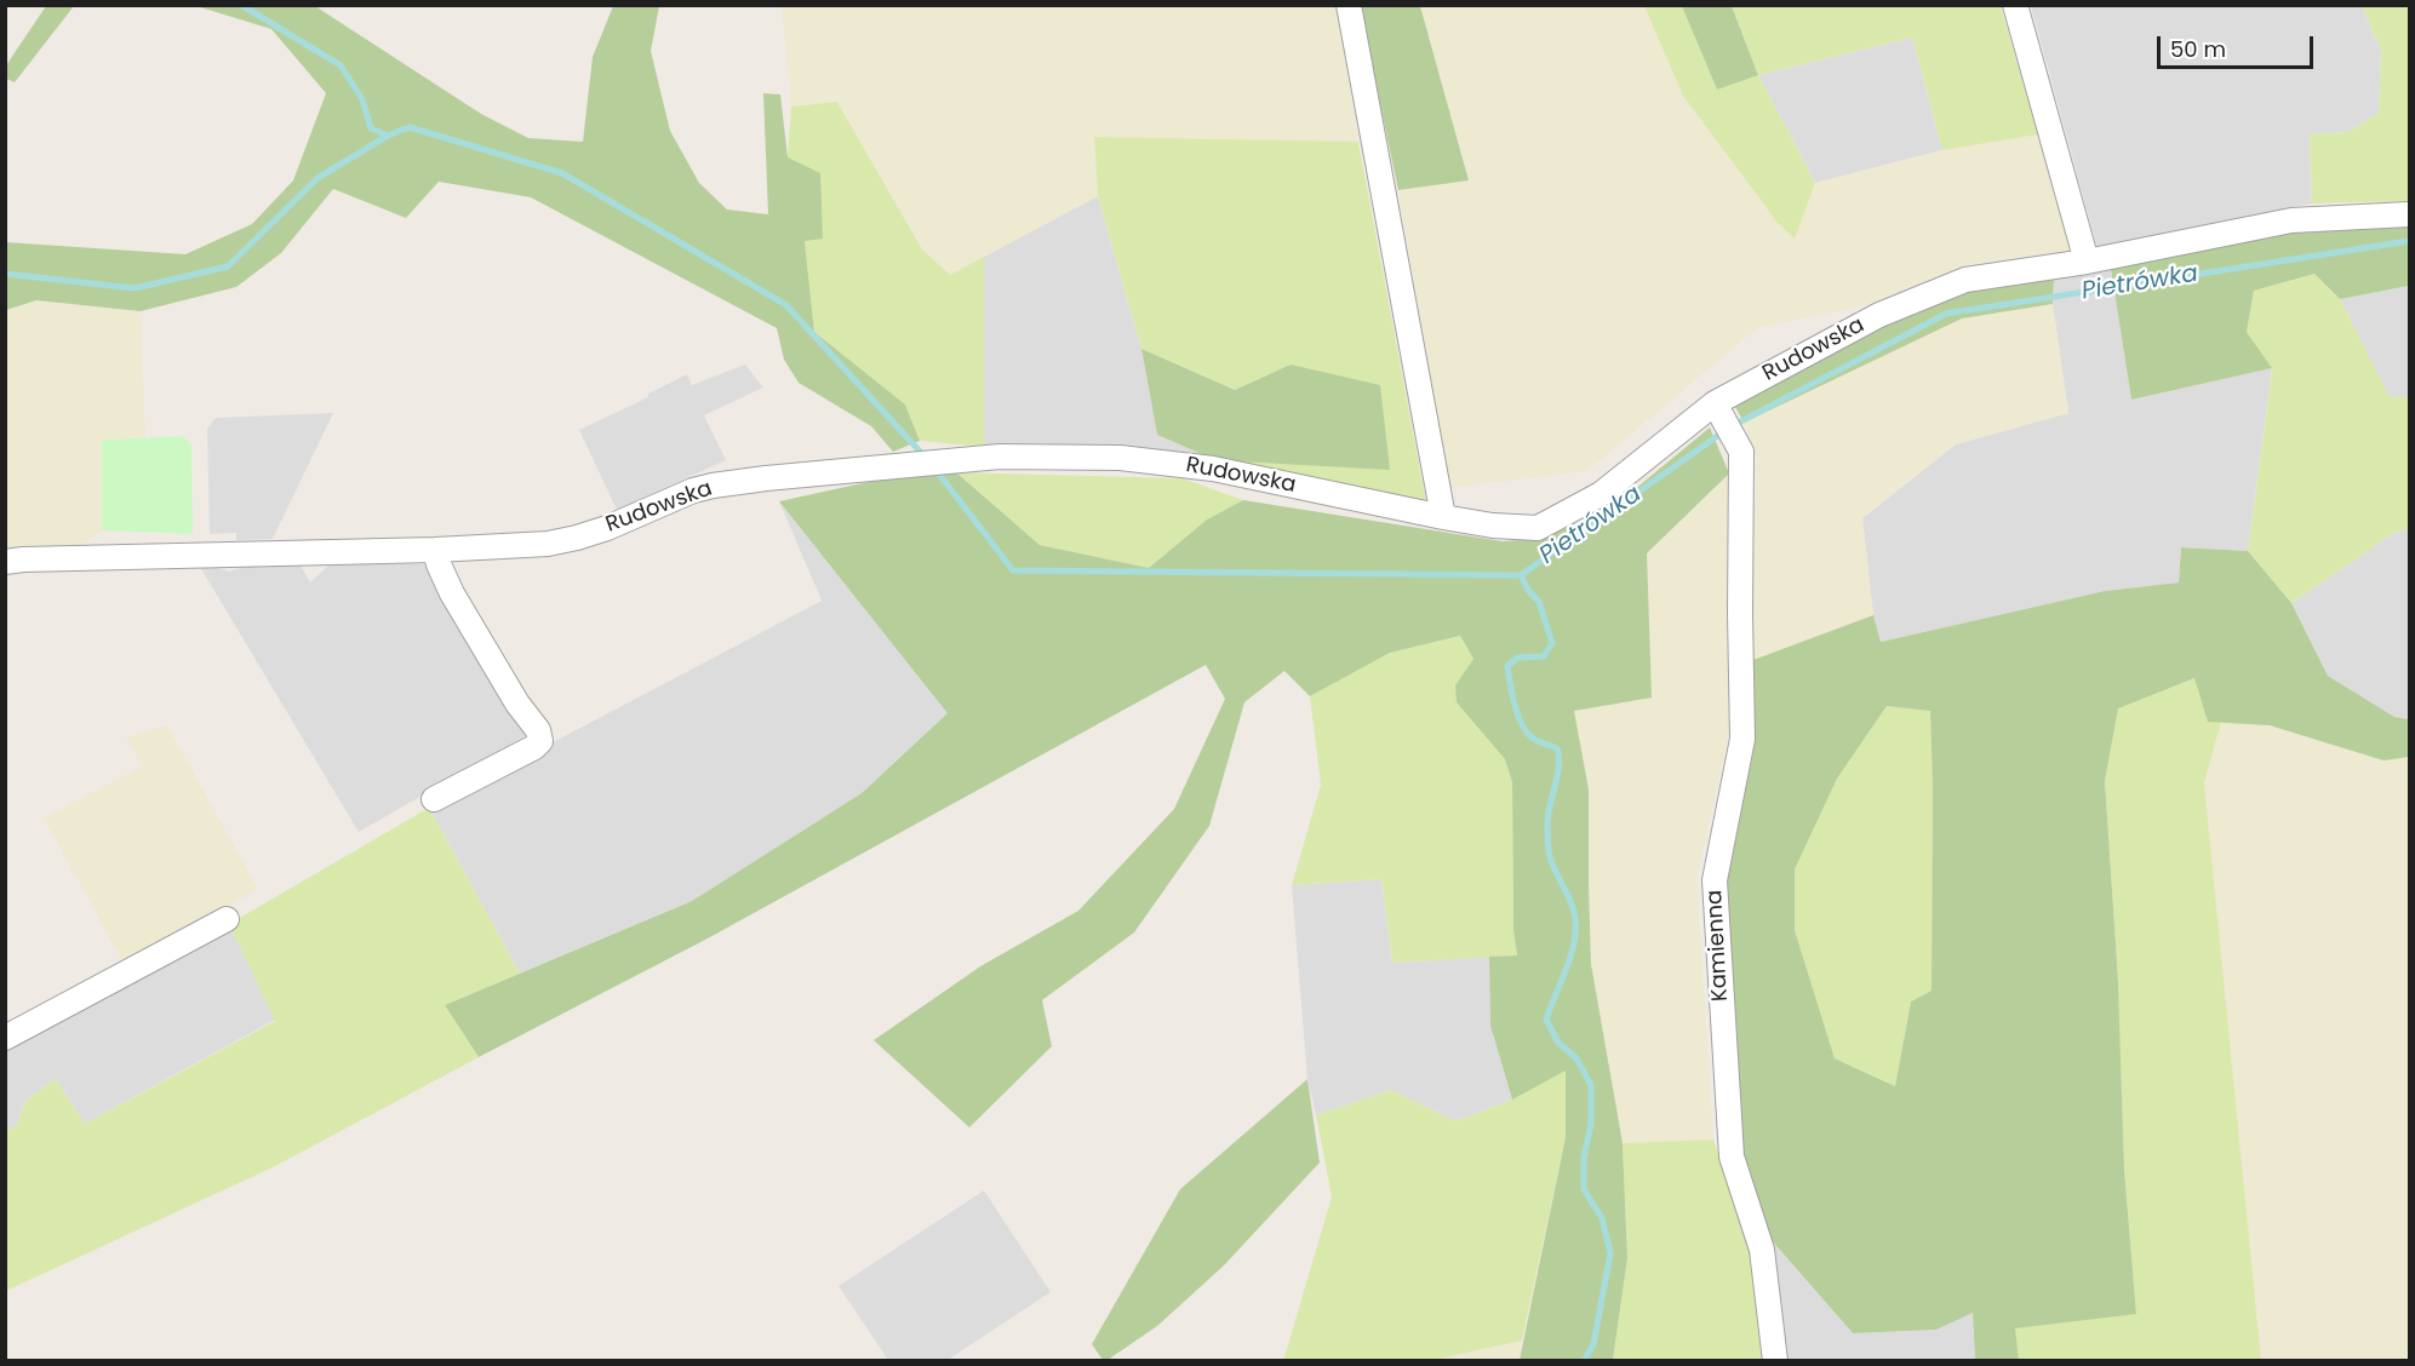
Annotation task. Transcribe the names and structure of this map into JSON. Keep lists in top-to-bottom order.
{
  "streets": {
    "street": ["Rudowska", "Kamienna"]
  },
  "crossings": [
    ["Rudowska", "Kamienna"]
  ],
  "water": ["Pietrówka"],
  "scale_bar": "50 m"
}
